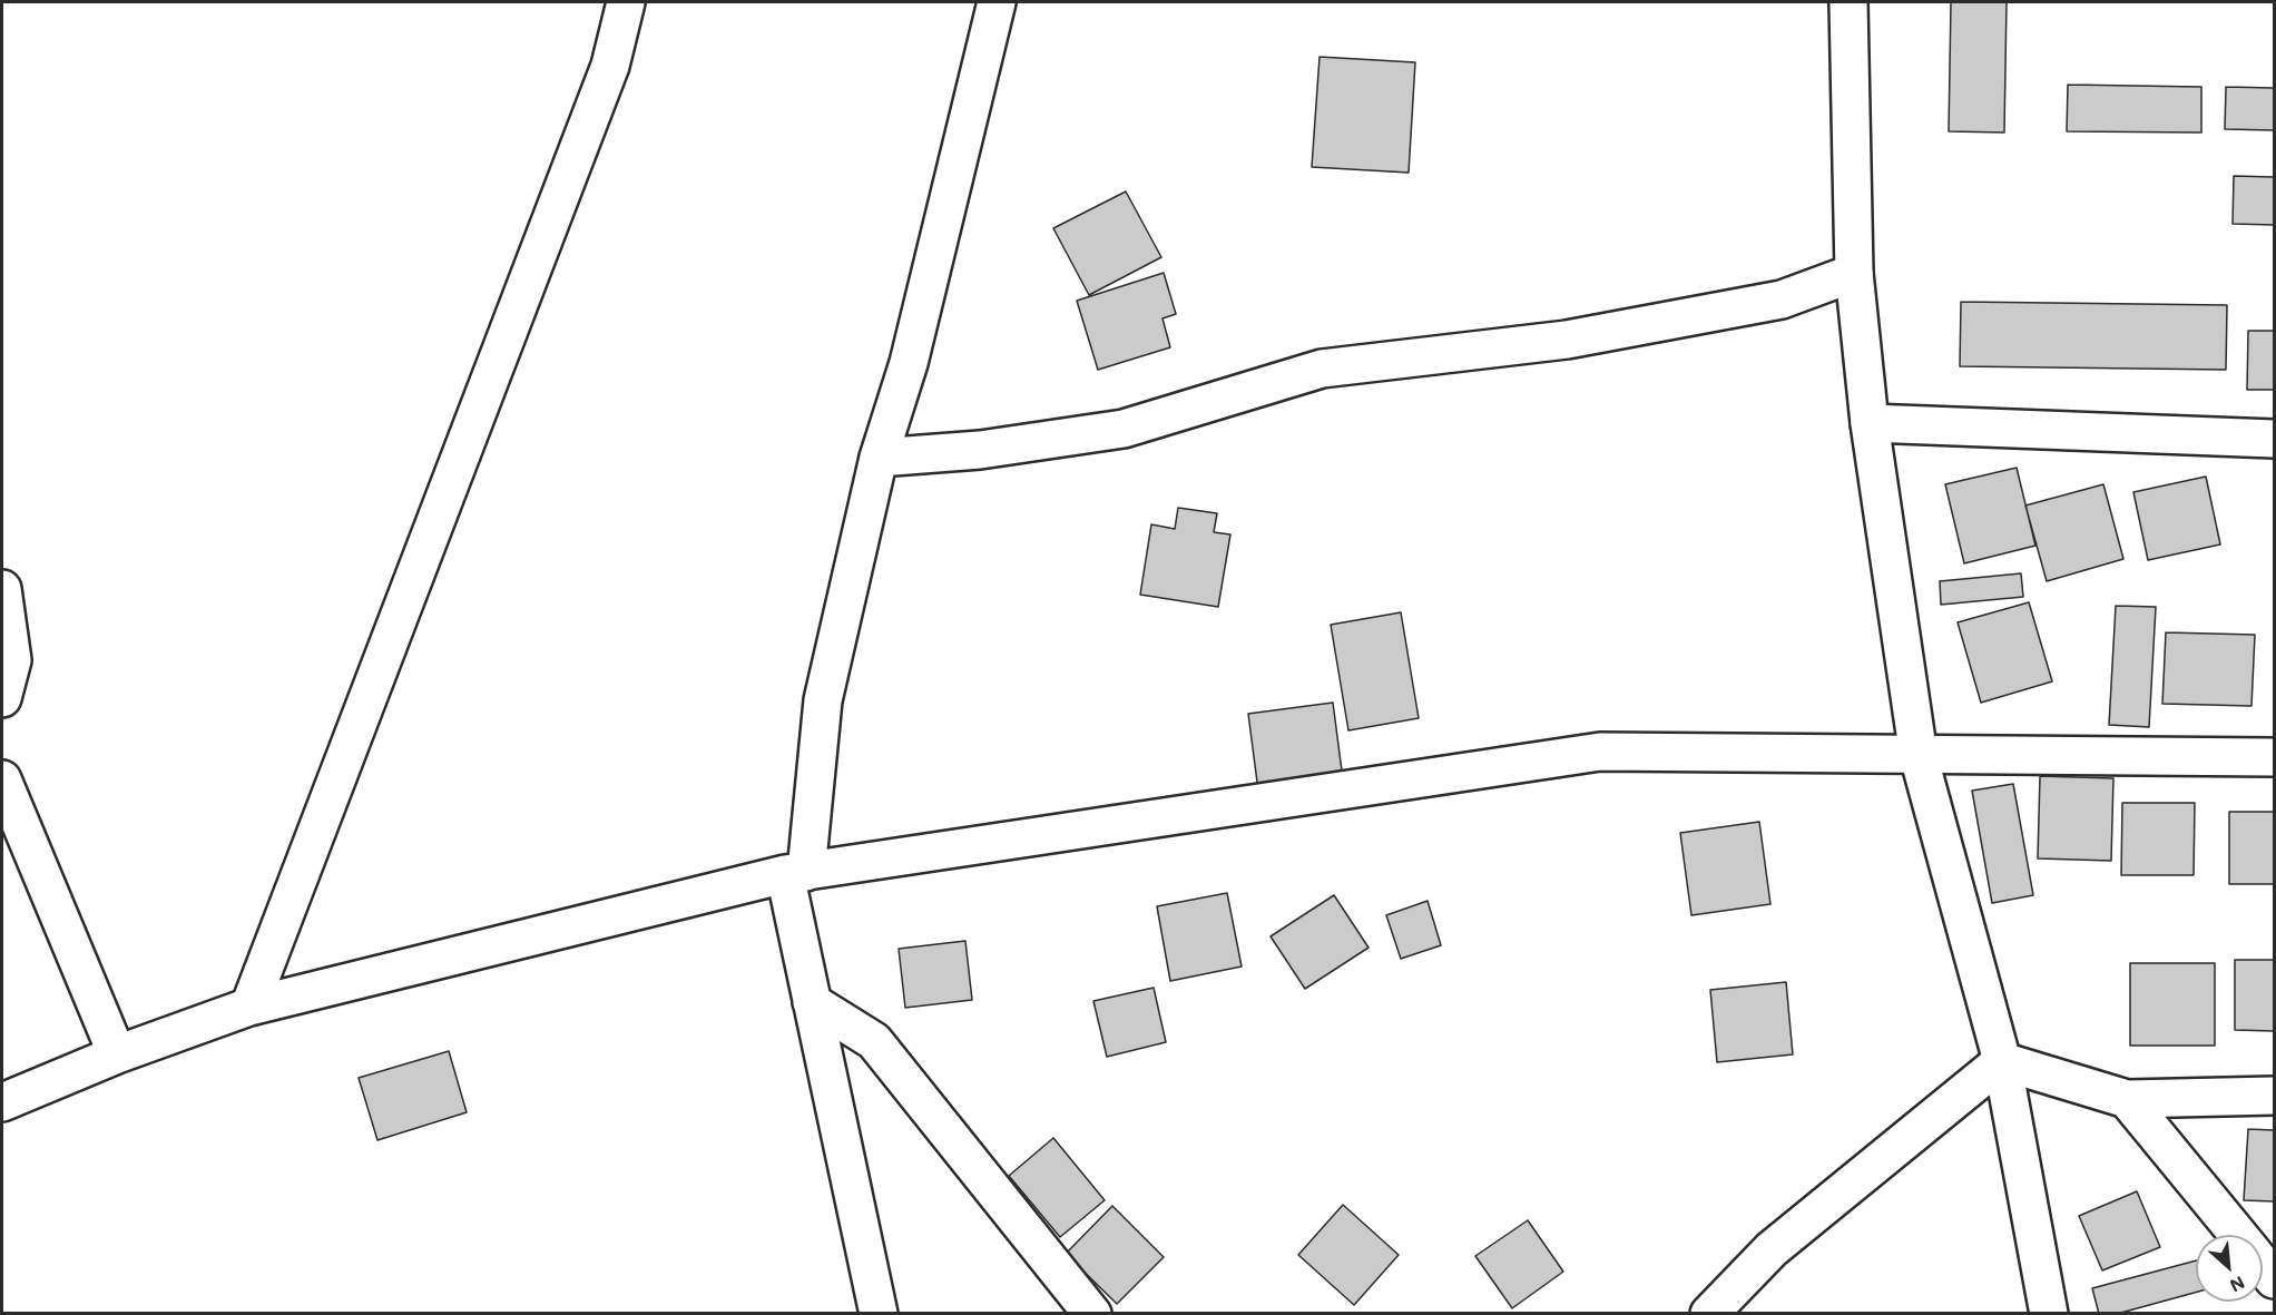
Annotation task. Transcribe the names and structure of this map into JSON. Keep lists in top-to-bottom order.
{
  "north": "bottom right"
}
